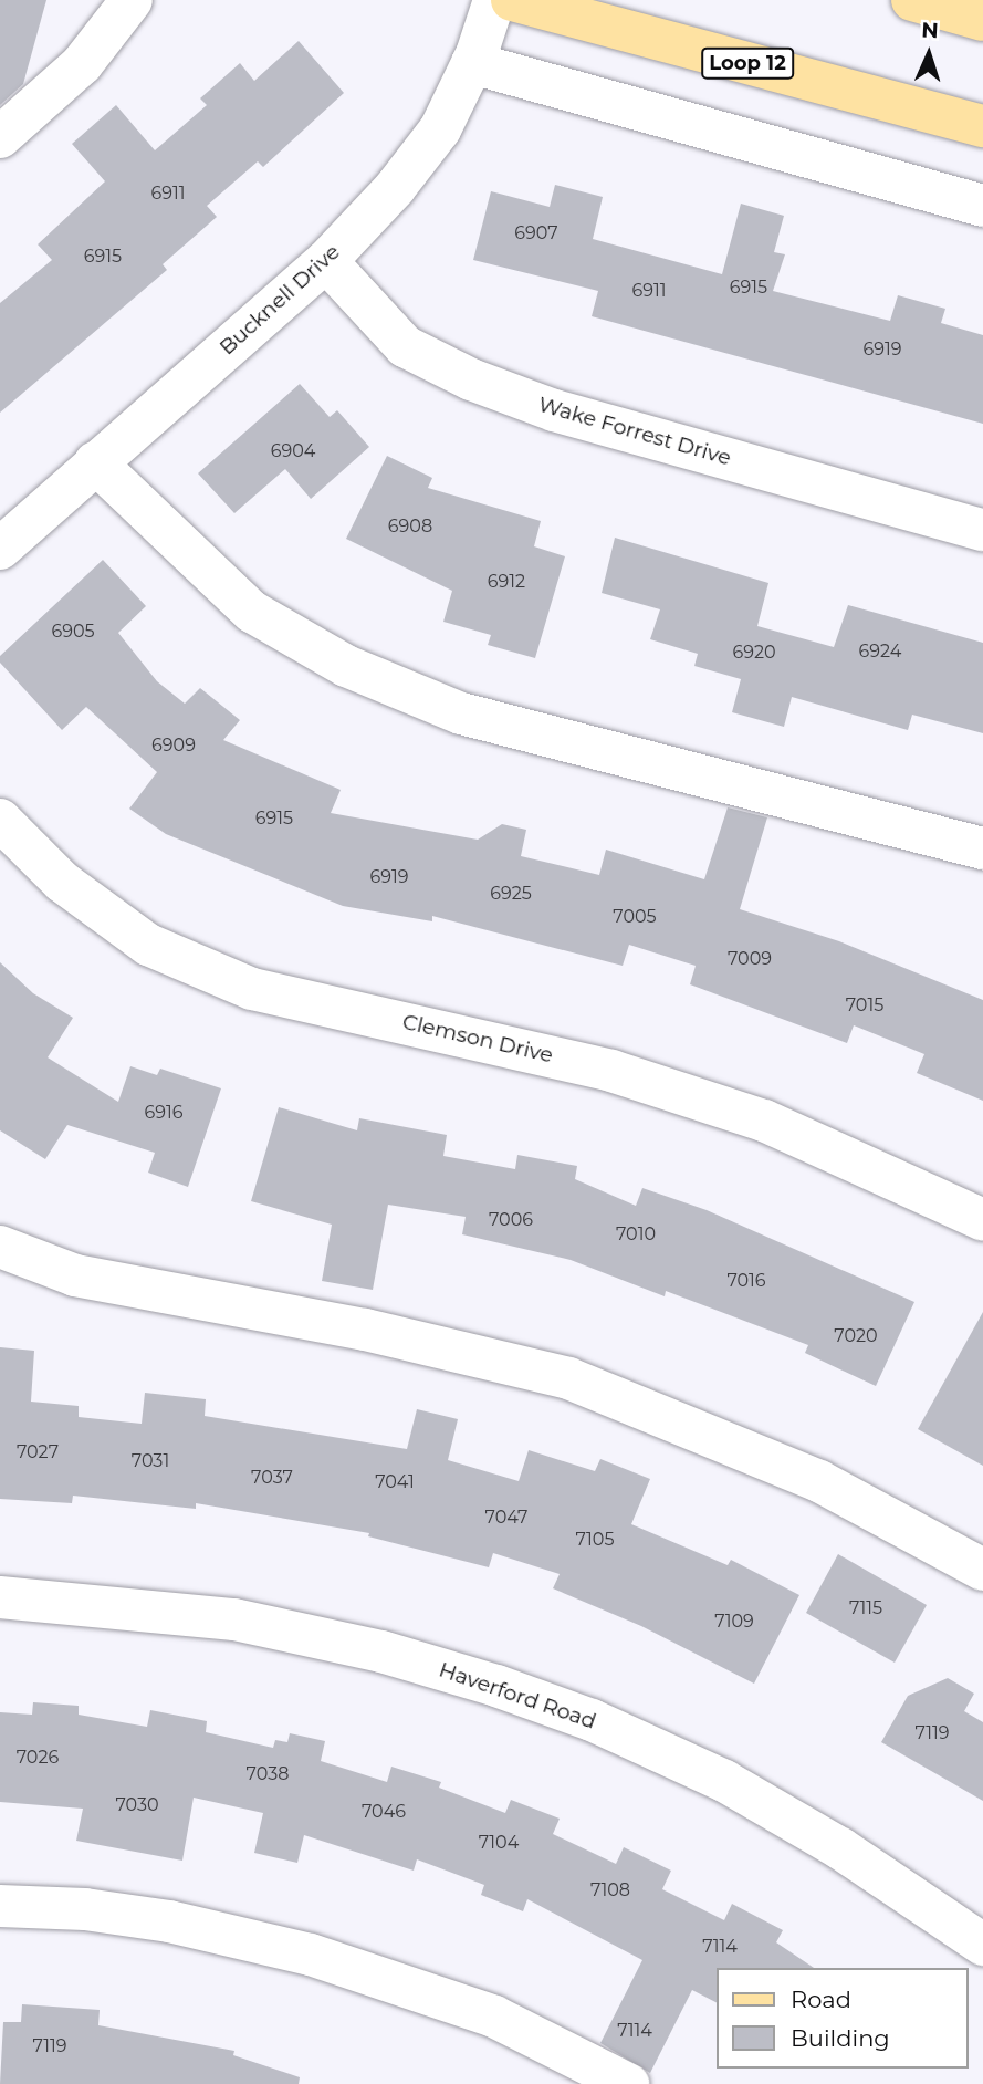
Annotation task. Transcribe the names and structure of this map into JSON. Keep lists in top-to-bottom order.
{
  "streets": {
    "main road": ["Loop 12"],
    "street": [
      "Bucknell Drive",
      "Wake Forrest Drive",
      "Clemson Drive",
      "Haverford Road"
    ]
  },
  "crossings": [
    ["Bucknell Drive", "Wake Forrest Drive"]
  ],
  "house_numbers": [
    "6911",
    "6907",
    "6915",
    "6915",
    "6911",
    "6919",
    "6904",
    "6908",
    "6912",
    "6905",
    "6924",
    "6920",
    "6909",
    "6915",
    "6919",
    "6925",
    "7005",
    "7009",
    "7015",
    "6916",
    "7006",
    "7010",
    "7016",
    "7020",
    "7027",
    "7031",
    "7037",
    "7041",
    "7047",
    "7105",
    "7115",
    "7109",
    "7119",
    "7026",
    "7038",
    "7030",
    "7046",
    "7104",
    "7108",
    "7114",
    "7114",
    "7119"
  ],
  "legend": ["Road", "Building"],
  "north": "top"
}
